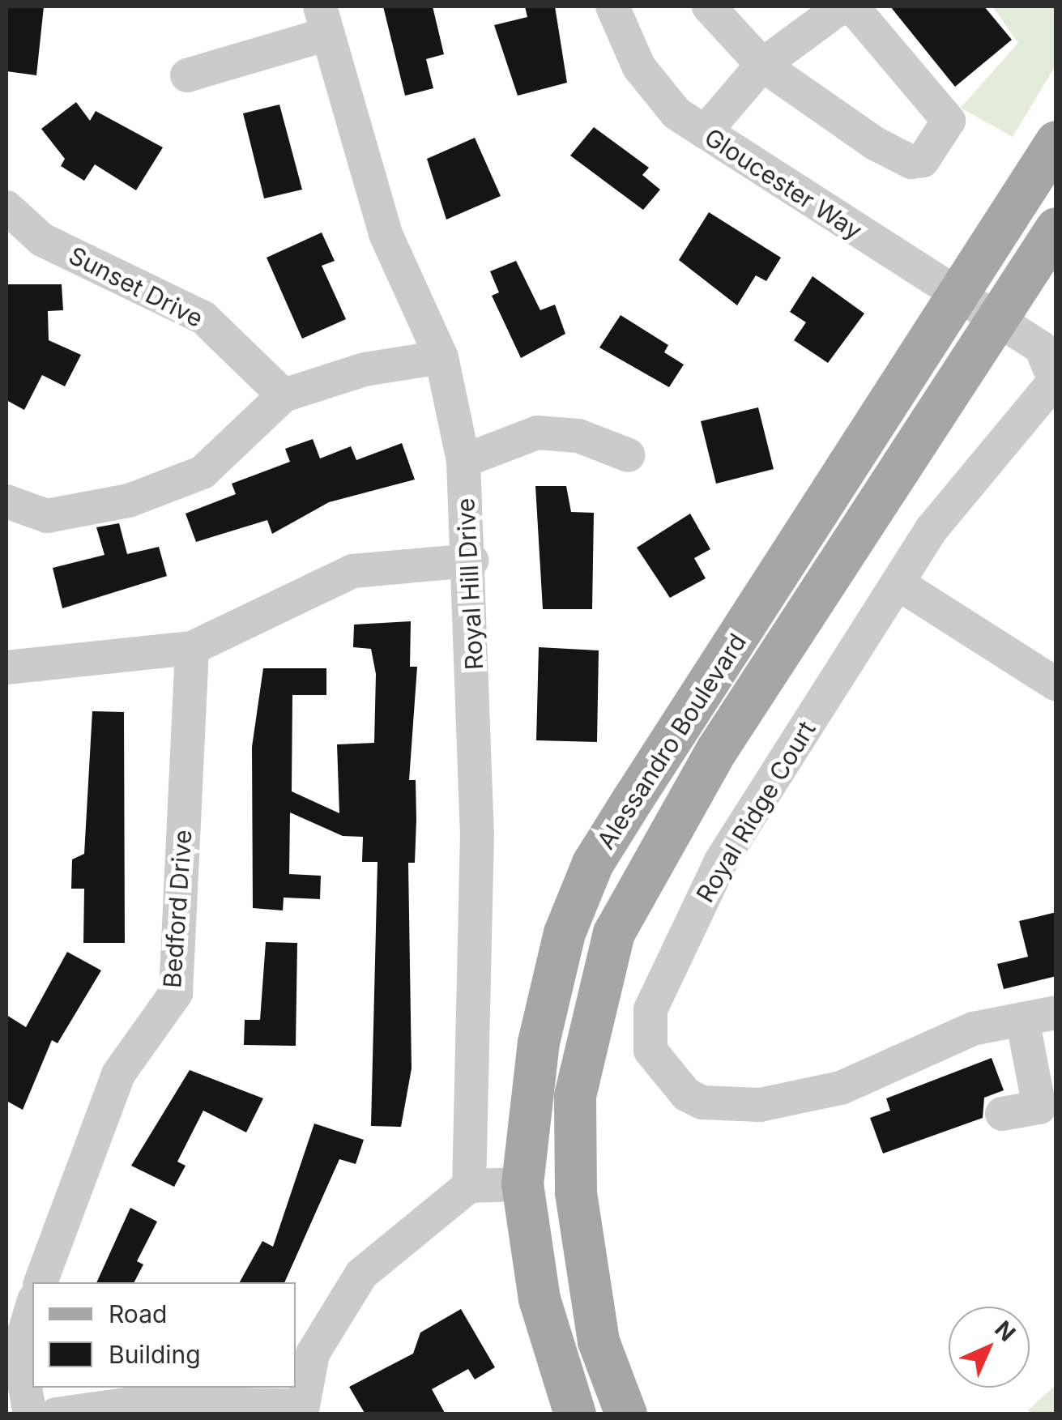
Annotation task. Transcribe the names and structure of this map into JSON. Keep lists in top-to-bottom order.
{
  "streets": {
    "main road": ["Alessandro Boulevard"],
    "street": [
      "Gloucester Way",
      "Sunset Drive",
      "Royal Hill Drive",
      "Royal Ridge Court",
      "Bedford Drive"
    ]
  },
  "crossings": [
    ["Gloucester Way", "Alessandro Boulevard"],
    ["Gloucester Way", "Royal Ridge Court"],
    ["Alessandro Boulevard", "Royal Ridge Court"]
  ],
  "legend": ["Road", "Building"],
  "north": "top right"
}
